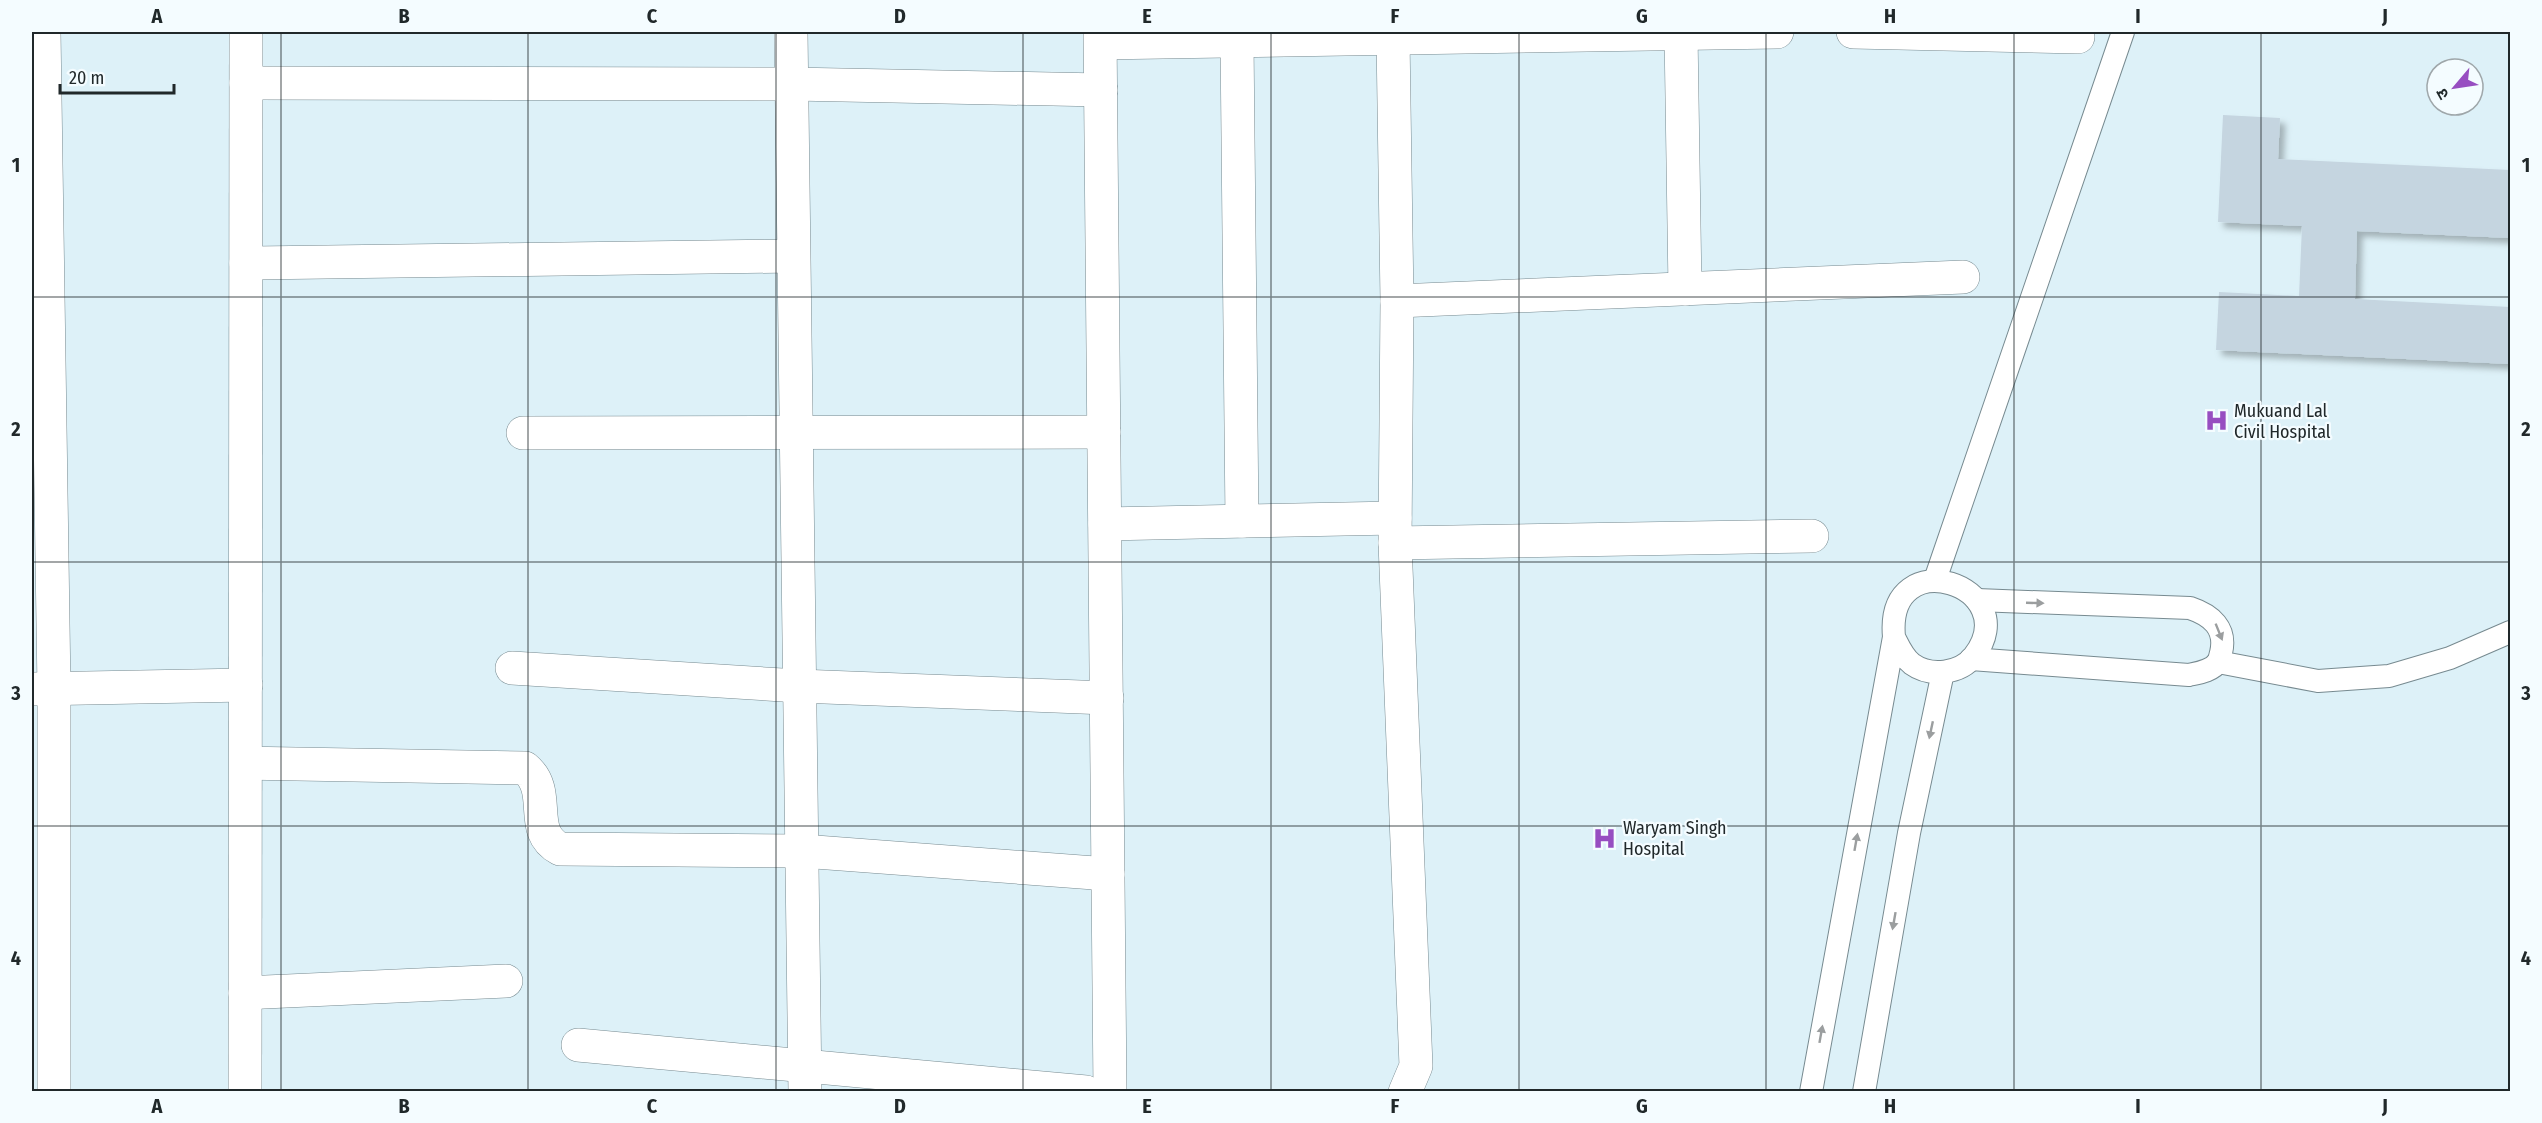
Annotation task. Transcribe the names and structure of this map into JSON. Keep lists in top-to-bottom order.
{
  "places": {
    "hospital": ["Mukuand Lal Civil Hospital", "Waryam Singh Hospital"]
  },
  "scale_bar": "20 m",
  "north": "bottom left",
  "grid": {
    "columns": [
      "A",
      "B",
      "C",
      "D",
      "E",
      "F",
      "G",
      "H",
      "I",
      "J"
    ],
    "rows": [
      "1",
      "2",
      "3",
      "4"
    ]
  }
}
